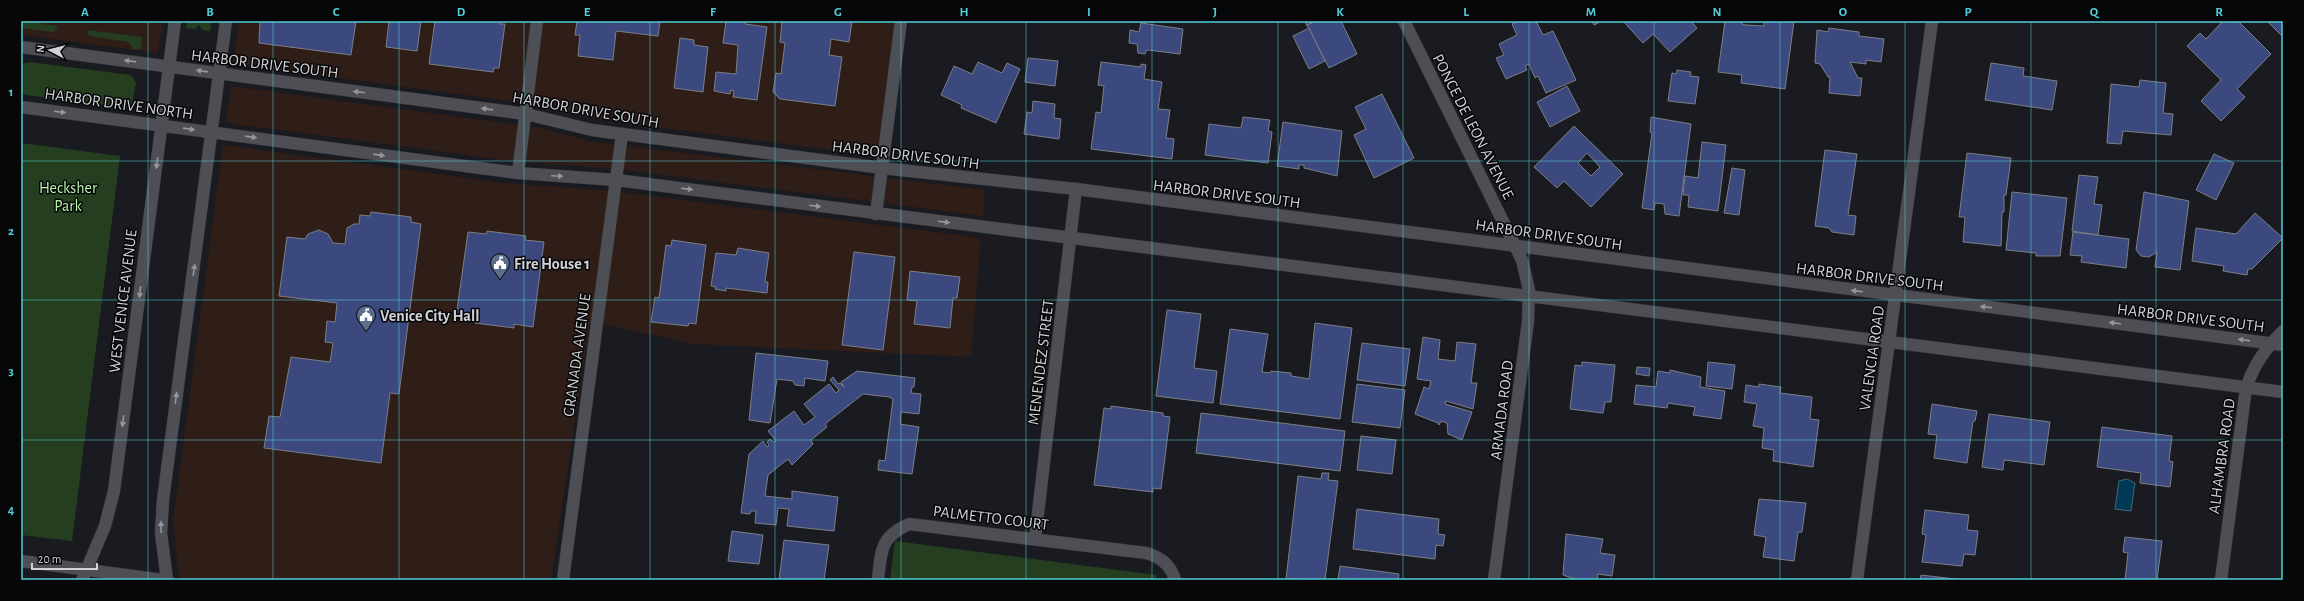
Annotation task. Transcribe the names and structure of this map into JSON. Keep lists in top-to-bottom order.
{
  "streets": {
    "street": [
      "HARBOR DRIVE SOUTH",
      "HARBOR DRIVE NORTH",
      "PONCE DE LEON AVENUE",
      "WEST VENICE AVENUE",
      "GRANADA AVENUE",
      "VALENCIA ROAD",
      "MENENDEZ STREET",
      "ARMADA ROAD",
      "ALHAMBRA ROAD",
      "PALMETTO COURT"
    ]
  },
  "crossings": [
    ["HARBOR DRIVE SOUTH", "PONCE DE LEON AVENUE"],
    ["HARBOR DRIVE SOUTH", "WEST VENICE AVENUE"],
    ["HARBOR DRIVE SOUTH", "GRANADA AVENUE"],
    ["HARBOR DRIVE SOUTH", "VALENCIA ROAD"],
    ["HARBOR DRIVE SOUTH", "MENENDEZ STREET"],
    ["HARBOR DRIVE SOUTH", "ARMADA ROAD"],
    ["HARBOR DRIVE SOUTH", "ALHAMBRA ROAD"],
    ["HARBOR DRIVE NORTH", "WEST VENICE AVENUE"],
    ["PONCE DE LEON AVENUE", "ARMADA ROAD"],
    ["MENENDEZ STREET", "PALMETTO COURT"]
  ],
  "parks": ["Hecksher Park"],
  "places": {
    "public building": ["Fire House 1", "Venice City Hall"]
  },
  "scale_bar": "20 m",
  "north": "left",
  "grid": {
    "columns": [
      "A",
      "B",
      "C",
      "D",
      "E",
      "F",
      "G",
      "H",
      "I",
      "J",
      "K",
      "L",
      "M",
      "N",
      "O",
      "P",
      "Q",
      "R"
    ],
    "rows": [
      "1",
      "2",
      "3",
      "4"
    ]
  }
}
